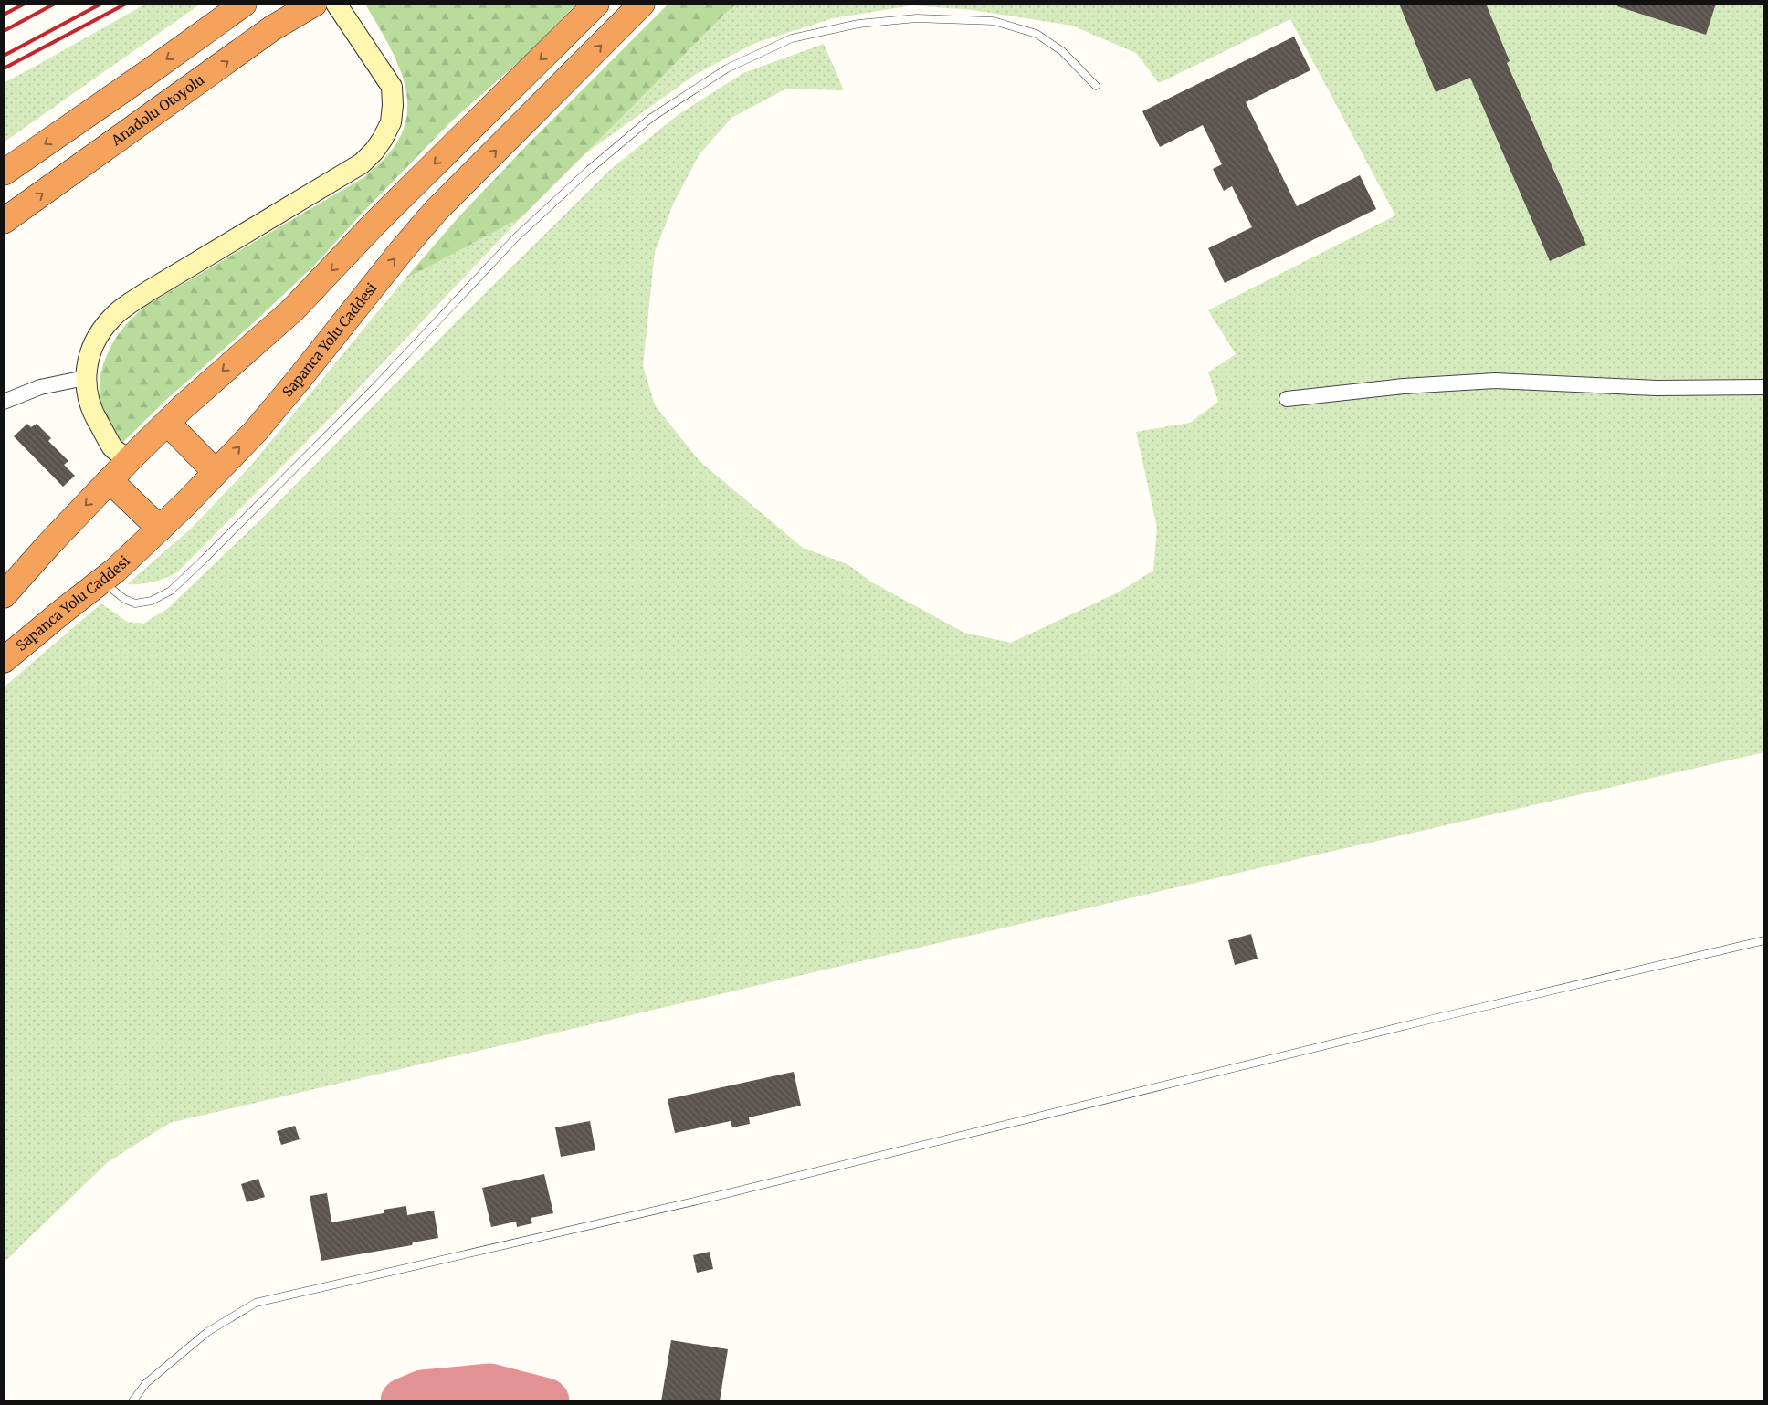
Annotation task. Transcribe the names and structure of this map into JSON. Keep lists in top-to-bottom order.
{
  "streets": {
    "highway": ["Anadolu Otoyolu", "Sapanca Yolu Caddesi"]
  }
}
